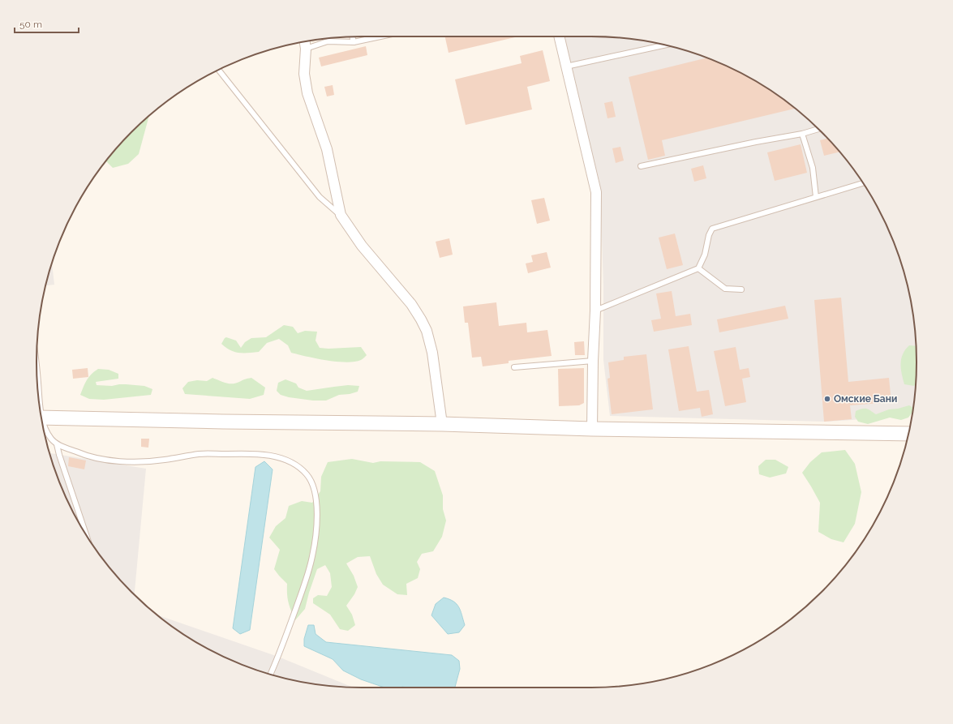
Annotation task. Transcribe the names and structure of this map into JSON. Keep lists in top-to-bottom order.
{
  "places": ["Омские Бани"],
  "scale_bar": "50 m"
}
